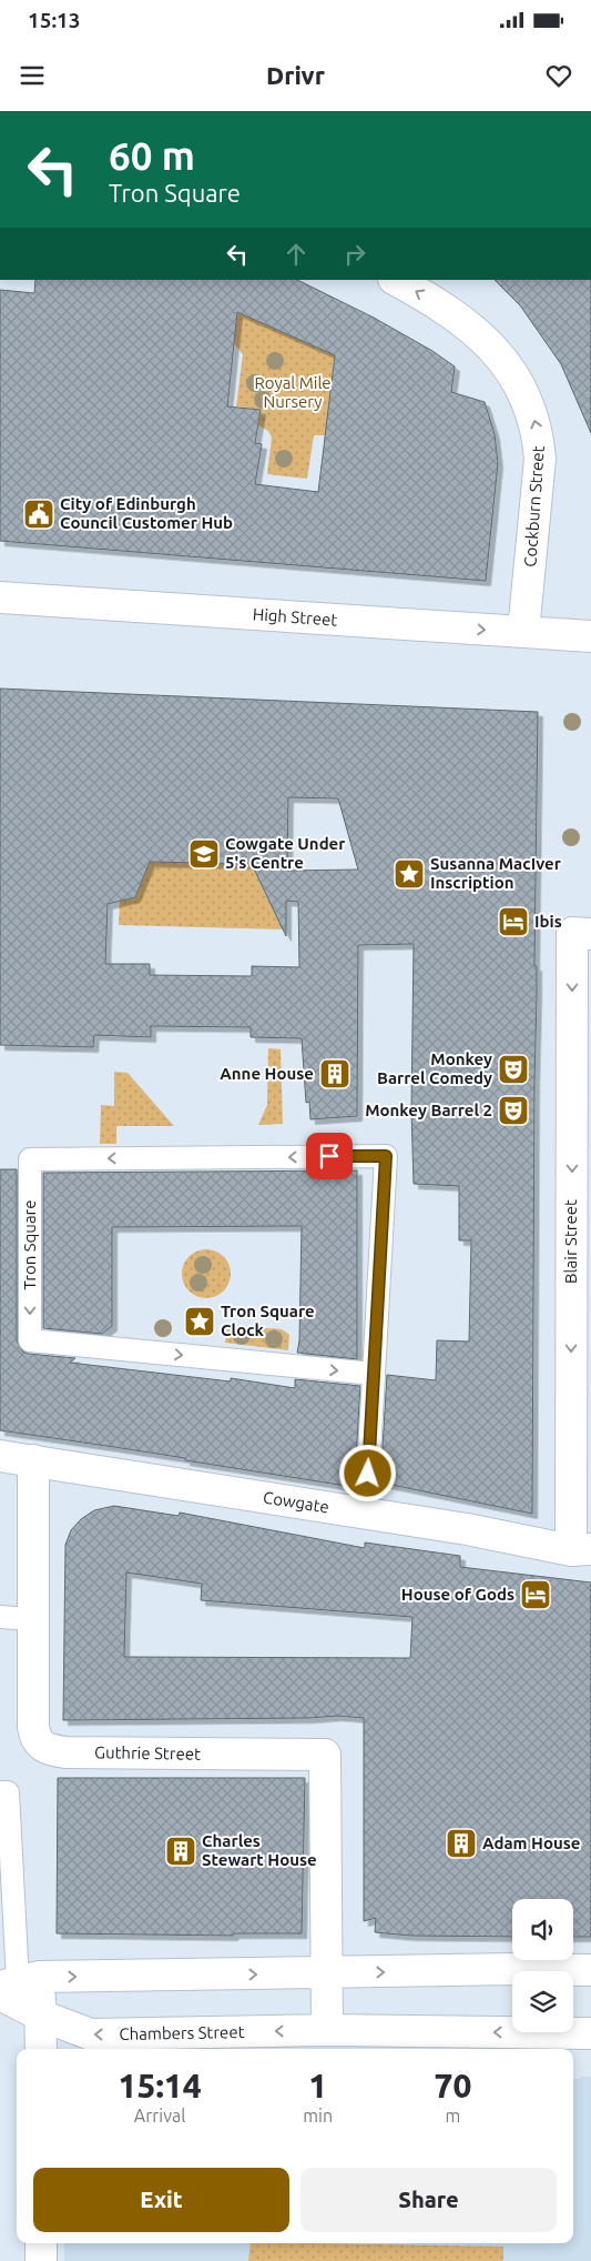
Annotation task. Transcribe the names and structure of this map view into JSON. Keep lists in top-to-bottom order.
{
  "streets": {
    "street": [
      "Cockburn Street",
      "High Street",
      "Blair Street",
      "Cowgate",
      "Guthrie Street",
      "Chambers Street"
    ],
    "lane": ["Tron Square"]
  },
  "crossings": [
    ["Cockburn Street", "High Street"],
    ["Blair Street", "Cowgate"],
    ["Cowgate", "Guthrie Street"]
  ],
  "one_way": ["Cockburn Street", "High Street", "Blair Street"],
  "parks": ["Royal Mile Nursery"],
  "places": {
    "public building": ["City of Edinburgh Council Customer Hub"],
    "school or university": ["Cowgate Under 5's Centre"],
    "place": ["Susanna MacIver Inscription", "Tron Square Clock"],
    "hotel": ["Ibis", "House of Gods"],
    "theatre": ["Monkey Barrel Comedy", "Monkey Barrel 2"],
    "building": ["Anne House", "Adam House", "Charles Stewart House"]
  },
  "page": {
    "status": "15:13",
    "header": "Drivr",
    "turn": ["60 m", "Tron Square"],
    "eta": [
      "15:14",
      "Arrival",
      "1",
      "min",
      "70",
      "m"
    ],
    "buttons": ["Exit", "Share"]
  }
}
